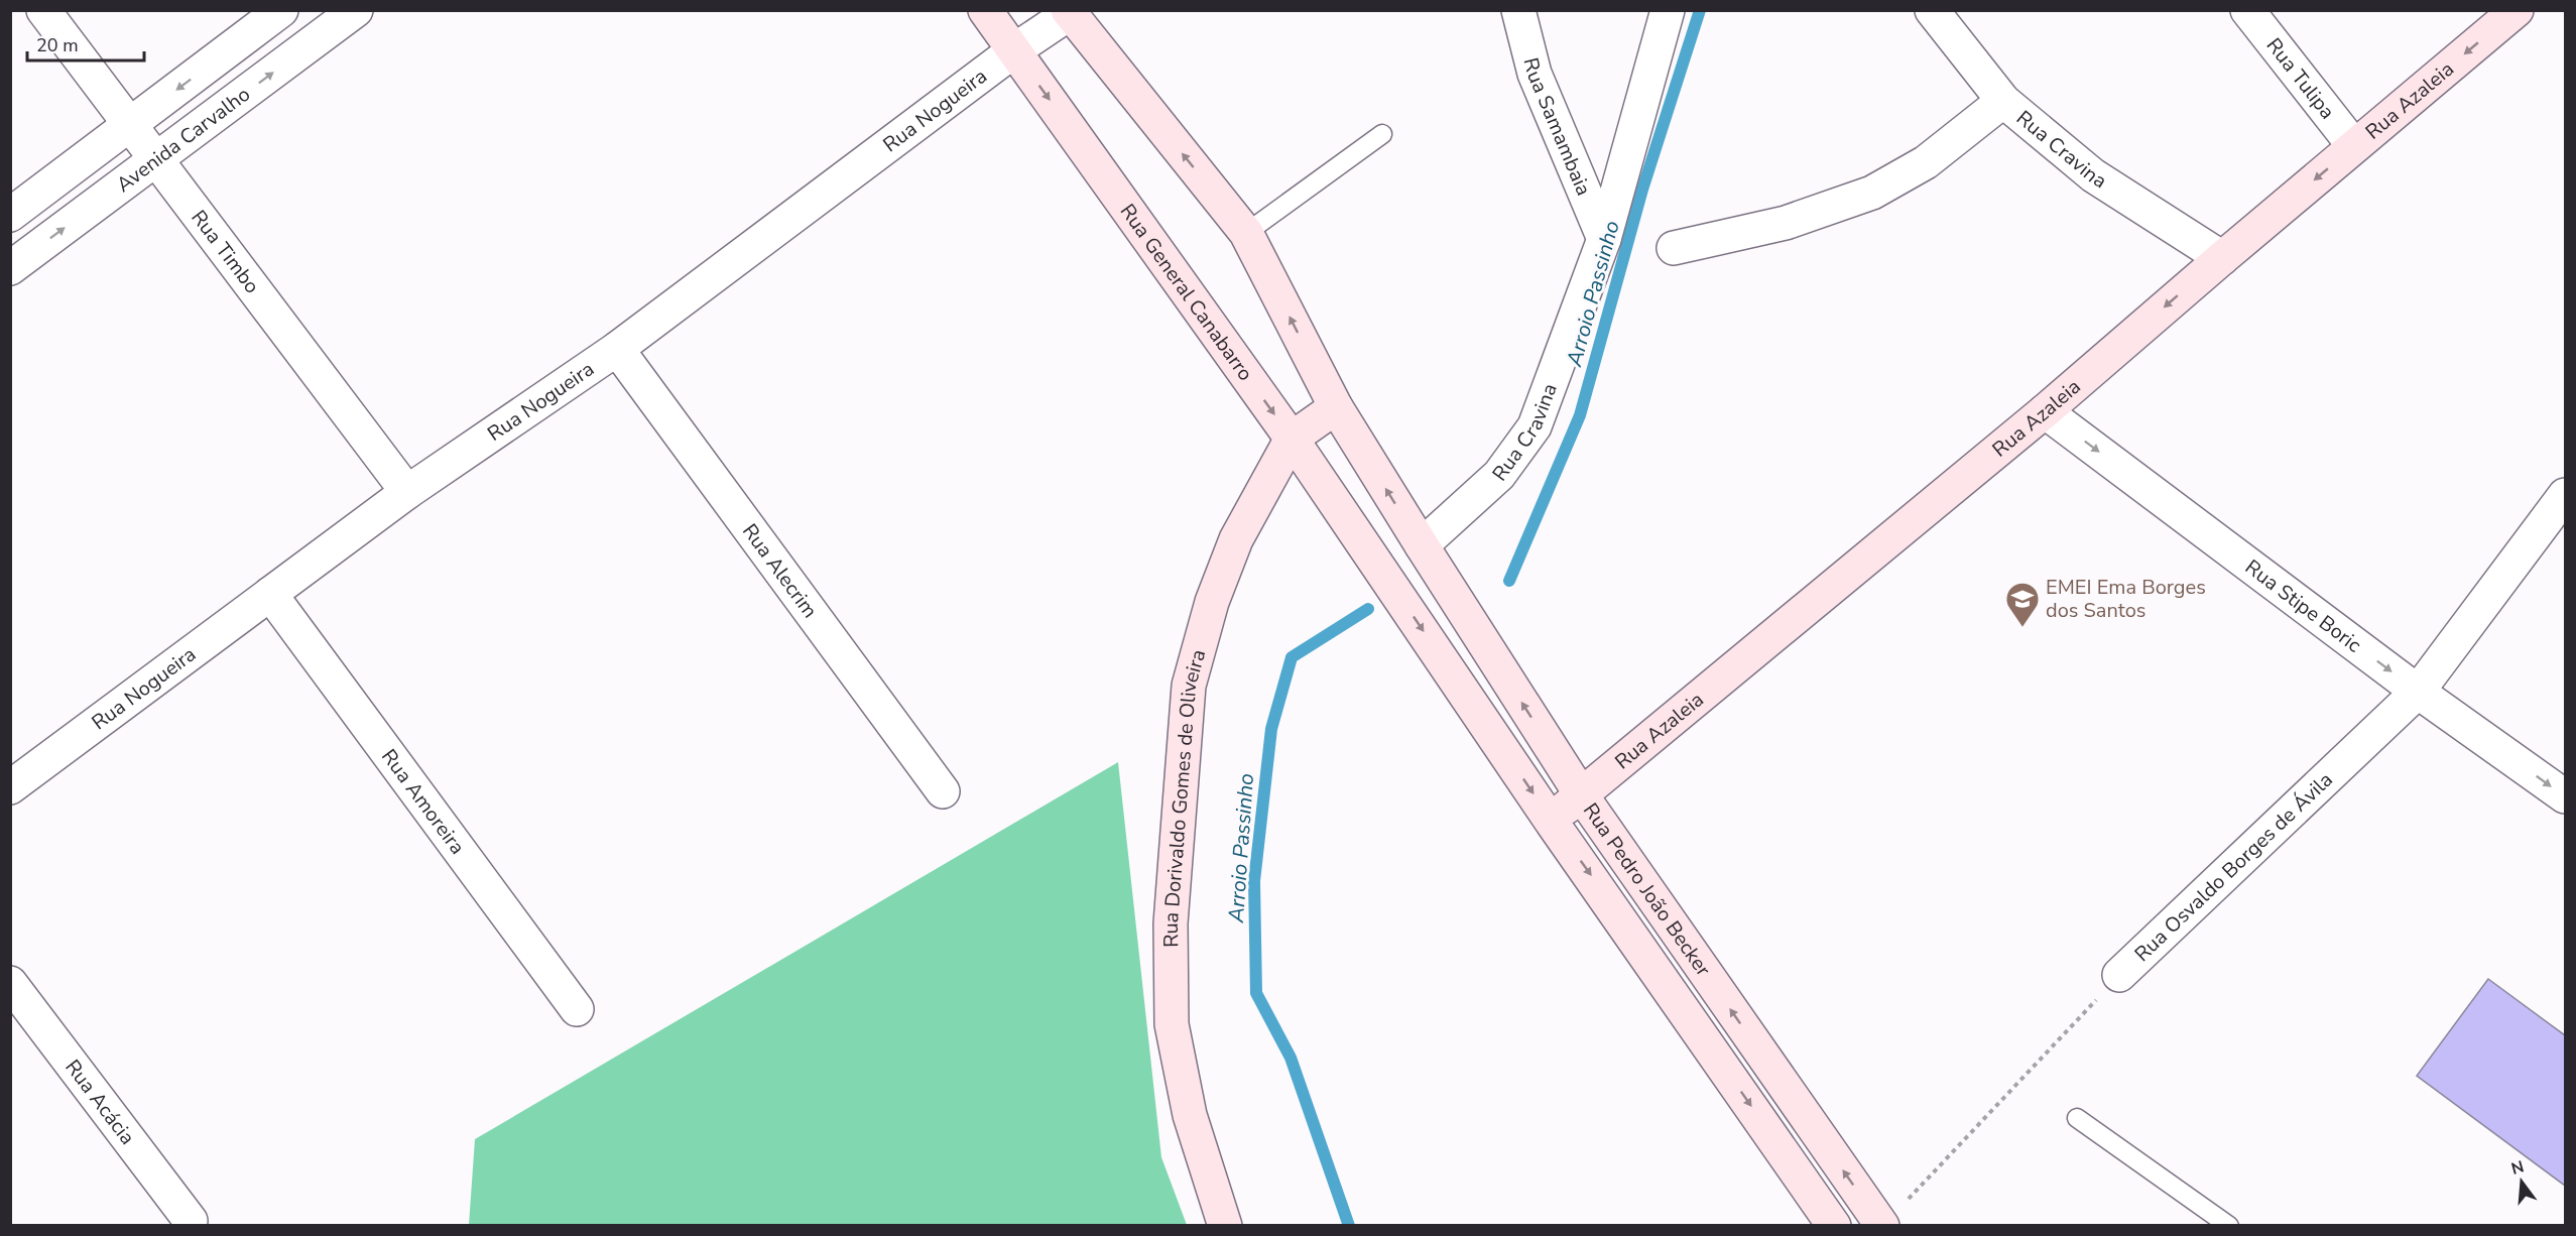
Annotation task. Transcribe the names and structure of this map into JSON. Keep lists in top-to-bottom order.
{
  "streets": {
    "main road": [
      "Rua Azaleia",
      "Rua General Canabarro",
      "Rua Dorivaldo Gomes de Oliveira",
      "Rua Pedro João Becker"
    ],
    "street": [
      "Rua Tulipa",
      "Rua Nogueira",
      "Rua Samambaia",
      "Avenida Carvalho",
      "Rua Cravina",
      "Rua Timbo",
      "Rua Alecrim",
      "Rua Stipe Boric",
      "Rua Amoreira",
      "Rua Osvaldo Borges de Ávila",
      "Rua Acácia"
    ]
  },
  "crossings": [
    ["Rua Tulipa", "Rua Azaleia"],
    ["Rua Azaleia", "Rua Cravina"],
    ["Rua Azaleia", "Rua Stipe Boric"],
    ["Rua Azaleia", "Rua Pedro João Becker"],
    ["Rua Nogueira", "Rua Timbo"],
    ["Rua Nogueira", "Rua General Canabarro"],
    ["Rua Nogueira", "Rua Alecrim"],
    ["Rua Nogueira", "Rua Amoreira"],
    ["Rua Samambaia", "Rua Cravina"],
    ["Avenida Carvalho", "Rua Timbo"],
    ["Rua Cravina", "Rua Pedro João Becker"],
    ["Rua General Canabarro", "Rua Dorivaldo Gomes de Oliveira"],
    ["Rua General Canabarro", "Rua Pedro João Becker"],
    ["Rua Stipe Boric", "Rua Osvaldo Borges de Ávila"]
  ],
  "one_way": ["Rua Azaleia", "Rua Stipe Boric"],
  "water": ["Arroio Passinho"],
  "places": {
    "school or university": ["EMEI Ema Borges dos Santos"]
  },
  "scale_bar": "20 m",
  "north": "top"
}
